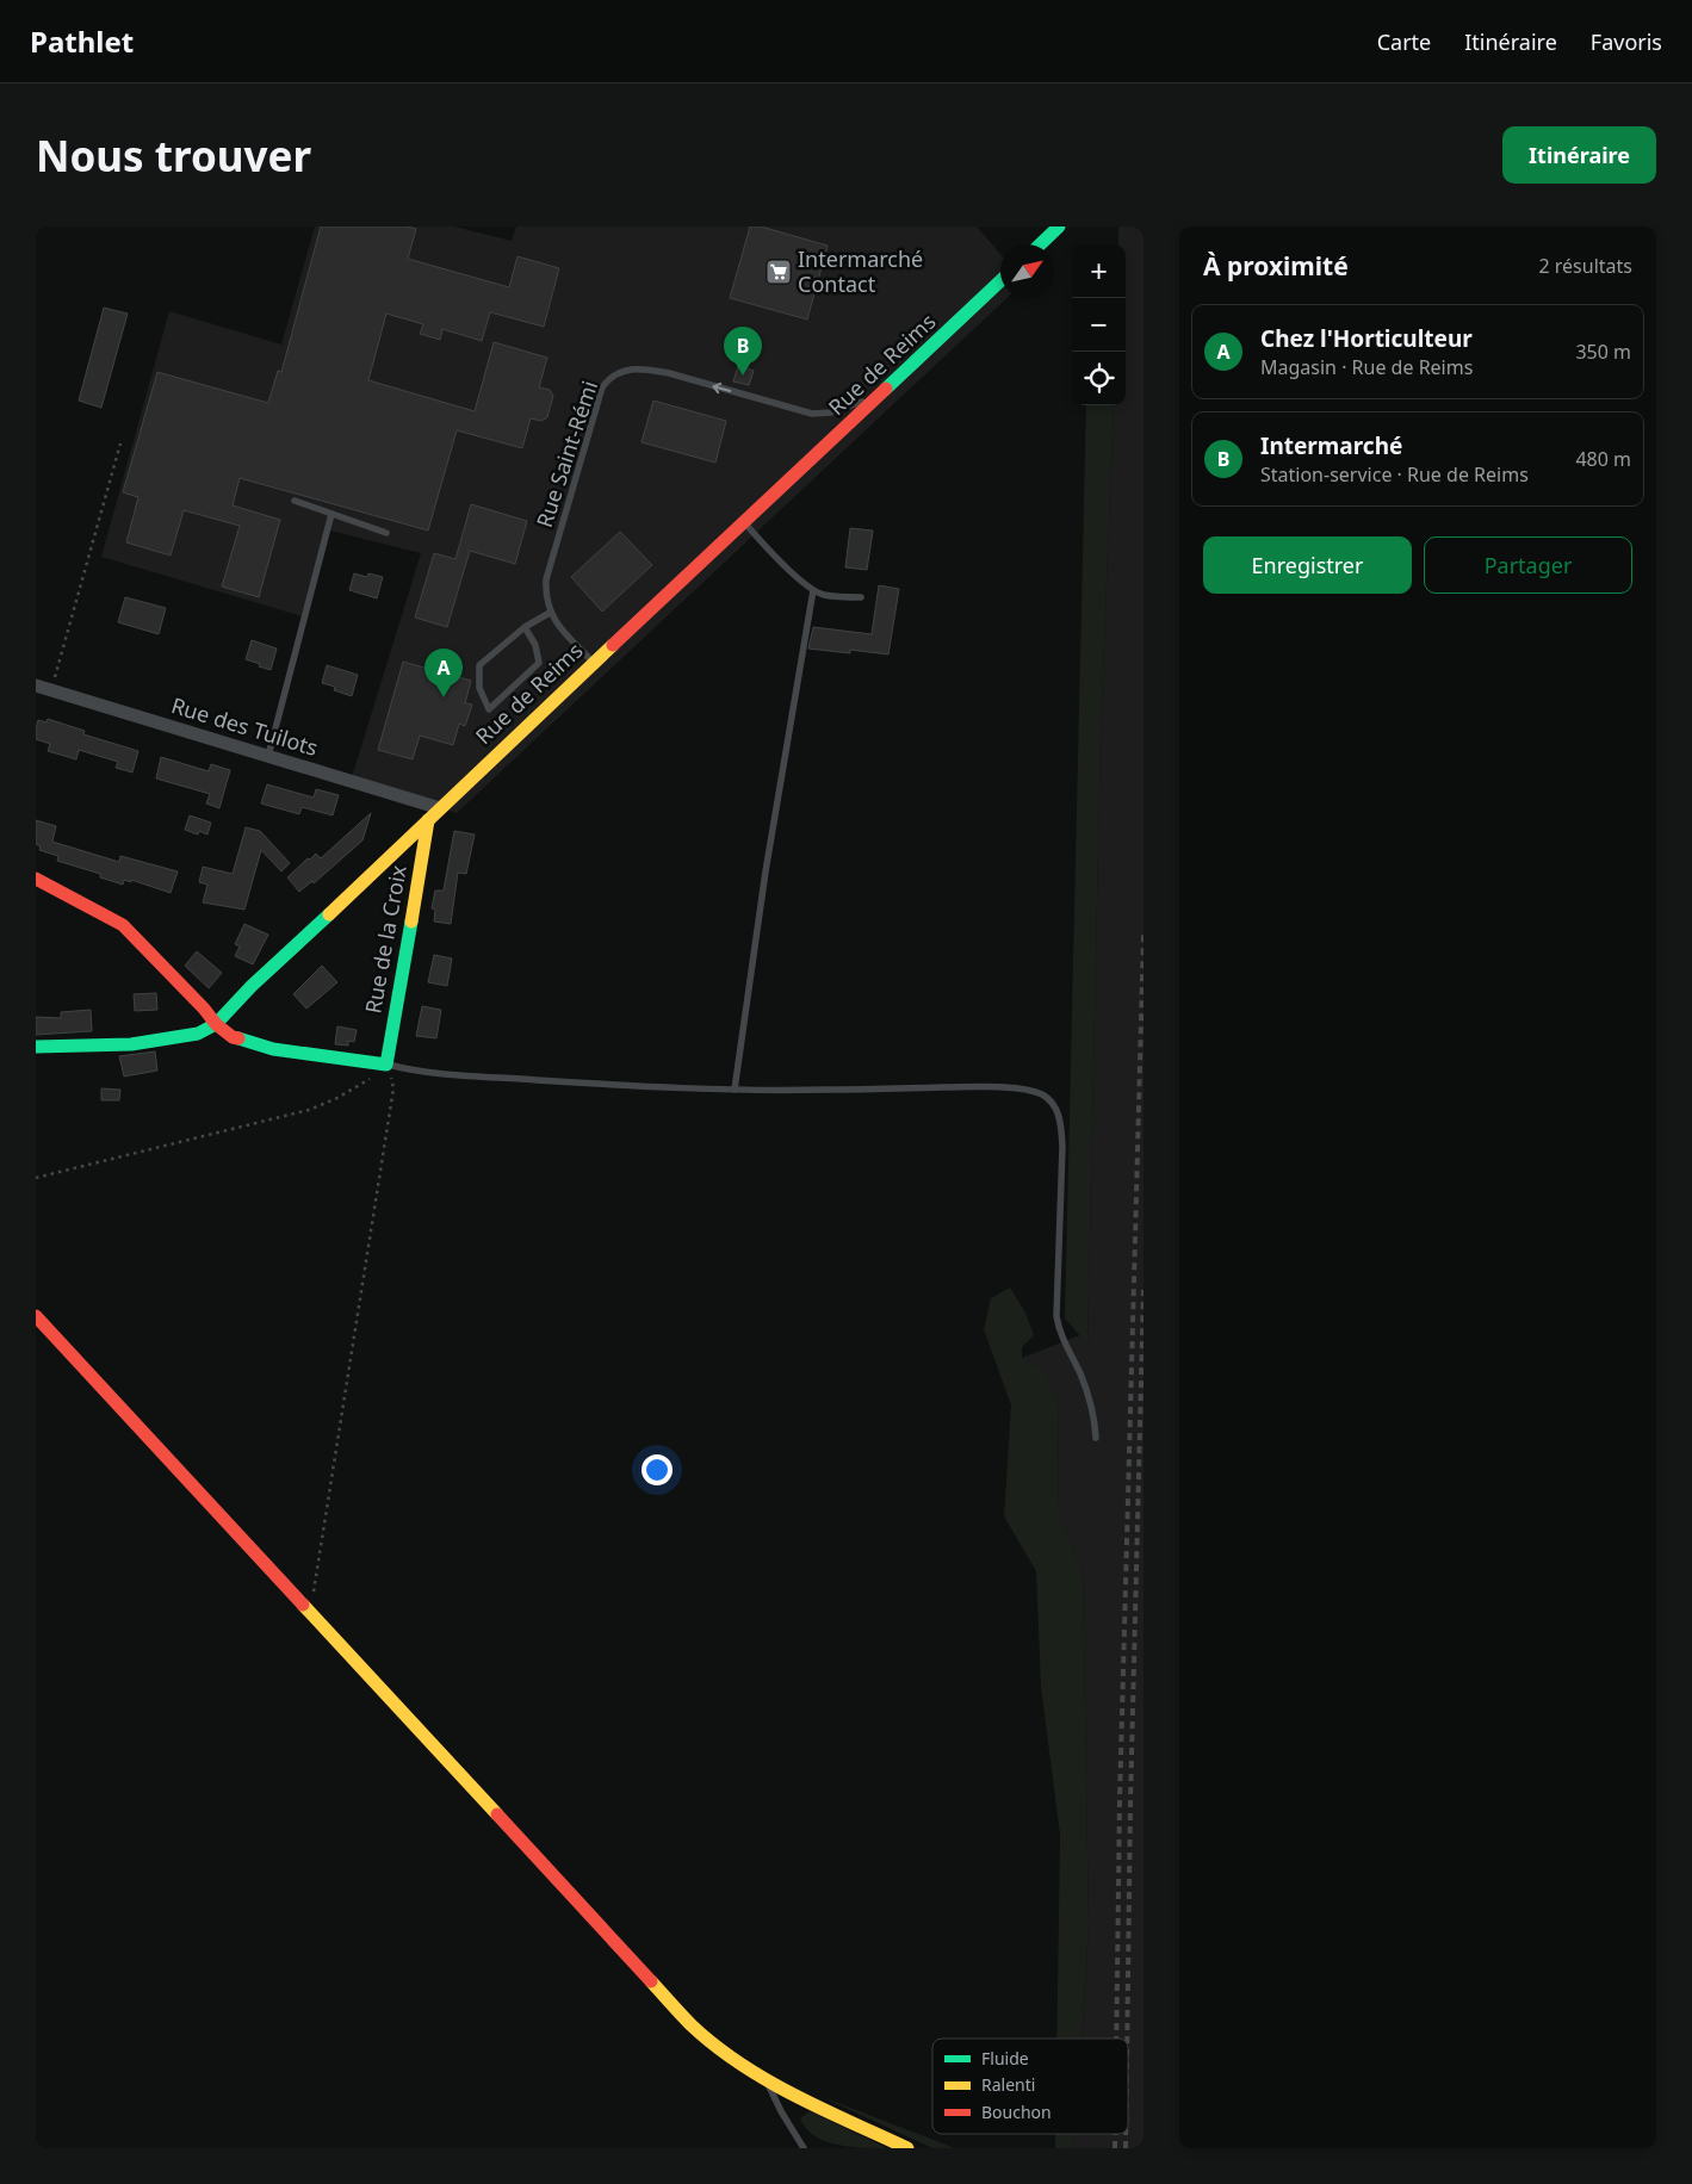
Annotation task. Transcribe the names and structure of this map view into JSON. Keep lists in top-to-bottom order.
{
  "streets": {
    "street": ["Rue de Reims", "Rue des Tuilots", "Rue de la Croix"],
    "lane": ["Rue Saint-Rémi"]
  },
  "crossings": [
    ["Rue de Reims", "Rue Saint-Rémi"],
    ["Rue de Reims", "Rue des Tuilots"],
    ["Rue de Reims", "Rue de la Croix"]
  ],
  "places": {
    "supermarket": ["Intermarché Contact"]
  },
  "legend": ["Fluide", "Ralenti", "Bouchon"],
  "north": "top right",
  "page": {
    "header": "Pathlet",
    "nav": ["Carte", "Itinéraire", "Favoris"],
    "buttons": [
      "Itinéraire",
      ["Enregistrer", "Partager"]
    ],
    "title": "Nous trouver",
    "heading": ["À proximité", "2 résultats"],
    "map_buttons": ["+", "−"],
    "list": [
      {
        "mark": "A",
        "name": "Chez l'Horticulteur",
        "note": "Magasin · Rue de Reims",
        "value": "350 m"
      },
      {
        "mark": "B",
        "name": "Intermarché",
        "note": "Station-service · Rue de Reims",
        "value": "480 m"
      }
    ],
    "pins": ["B", "A"]
  }
}
